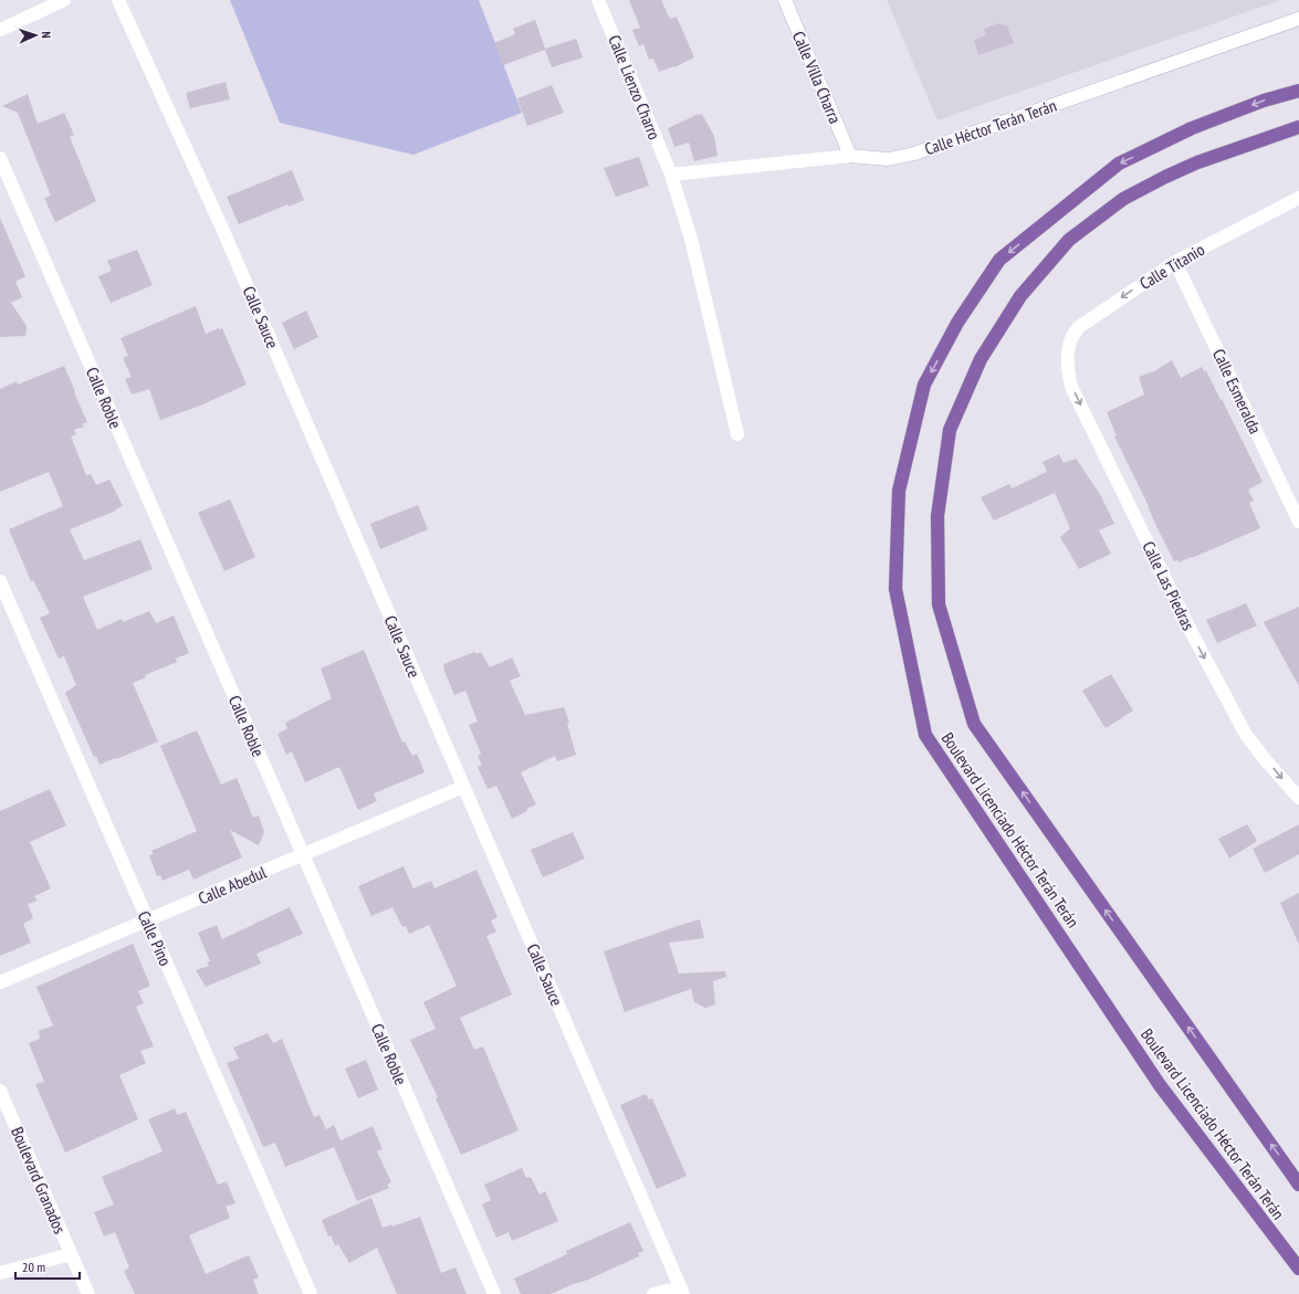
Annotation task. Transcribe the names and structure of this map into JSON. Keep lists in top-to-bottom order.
{
  "streets": {
    "main road": ["Boulevard Licenciado Héctor Terán Terán"],
    "street": [
      "Calle Villa Charra",
      "Calle Lienzo Charro",
      "Calle Héctor Terán Terán",
      "Calle Titanio",
      "Calle Sauce",
      "Calle Esmeralda",
      "Calle Roble",
      "Calle Las Piedras",
      "Calle Abedul",
      "Calle Pino",
      "Boulevard Granados"
    ]
  },
  "crossings": [
    ["Calle Villa Charra", "Calle Héctor Terán Terán"],
    ["Calle Lienzo Charro", "Calle Héctor Terán Terán"],
    ["Calle Titanio", "Calle Esmeralda"],
    ["Calle Titanio", "Calle Las Piedras"],
    ["Calle Sauce", "Calle Abedul"],
    ["Calle Roble", "Calle Abedul"],
    ["Calle Abedul", "Calle Pino"]
  ],
  "one_way": ["Calle Titanio", "Calle Las Piedras"],
  "scale_bar": "20 m",
  "north": "right"
}
